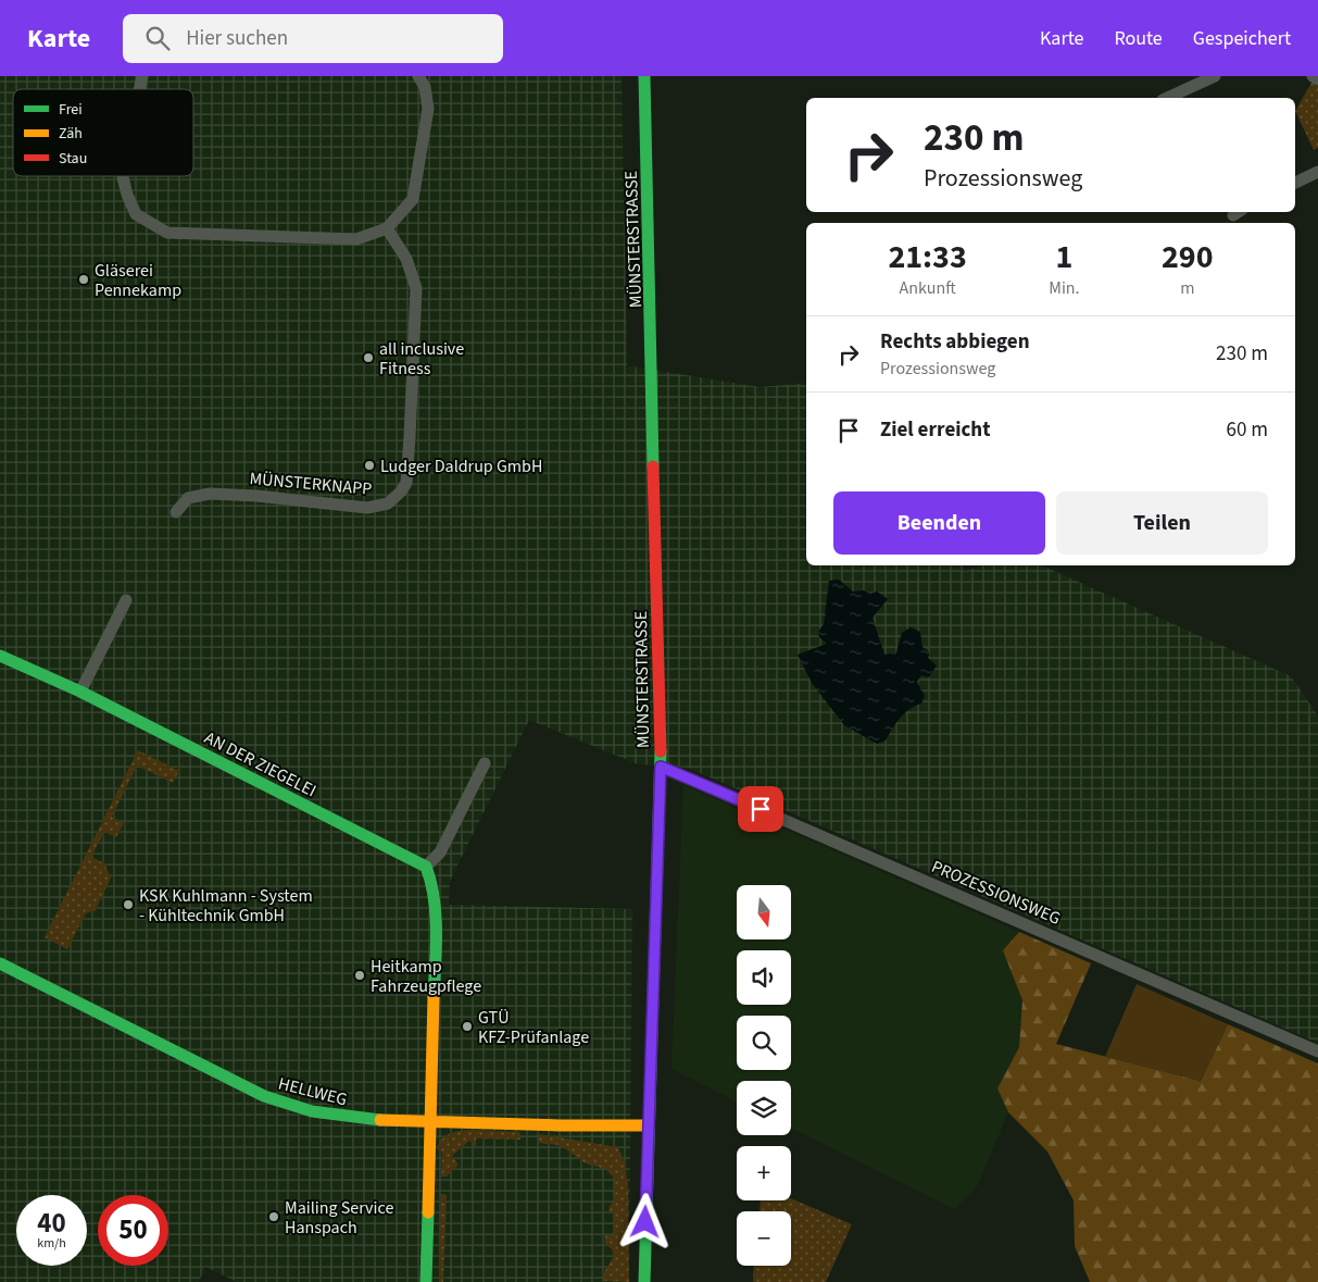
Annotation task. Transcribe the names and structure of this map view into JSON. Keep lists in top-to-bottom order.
{
  "streets": {
    "street": [
      "MÜNSTERSTRASSE",
      "MÜNSTERKNAPP",
      "AN DER ZIEGELEI",
      "PROZESSIONSWEG",
      "HELLWEG"
    ]
  },
  "crossings": [
    ["MÜNSTERSTRASSE", "PROZESSIONSWEG"],
    ["MÜNSTERSTRASSE", "HELLWEG"]
  ],
  "places": [
    "Gläserei Pennekamp",
    "all inclusive Fitness",
    "Ludger Daldrup GmbH",
    "KSK Kuhlmann - System - Kühltechnik GmbH",
    "Heitkamp Fahrzeugpflege",
    "GTÜ KFZ-Prüfanlage",
    "Mailing Service Hanspach"
  ],
  "legend": ["Frei", "Zäh", "Stau"],
  "north": "bottom",
  "page": {
    "header": "Karte",
    "search": "Hier suchen",
    "nav": ["Karte", "Route", "Gespeichert"],
    "turn": ["230 m", "Prozessionsweg"],
    "eta": [
      "21:33",
      "Ankunft",
      "1",
      "Min.",
      "290",
      "m"
    ],
    "list": [
      {
        "name": "Rechts abbiegen",
        "note": "Prozessionsweg",
        "value": "230 m"
      },
      {
        "name": "Ziel erreicht",
        "value": "60 m"
      }
    ],
    "buttons": ["Beenden", "Teilen"],
    "map_buttons": ["+", "−"],
    "speed": "40 km/h",
    "limit": "50"
  }
}
